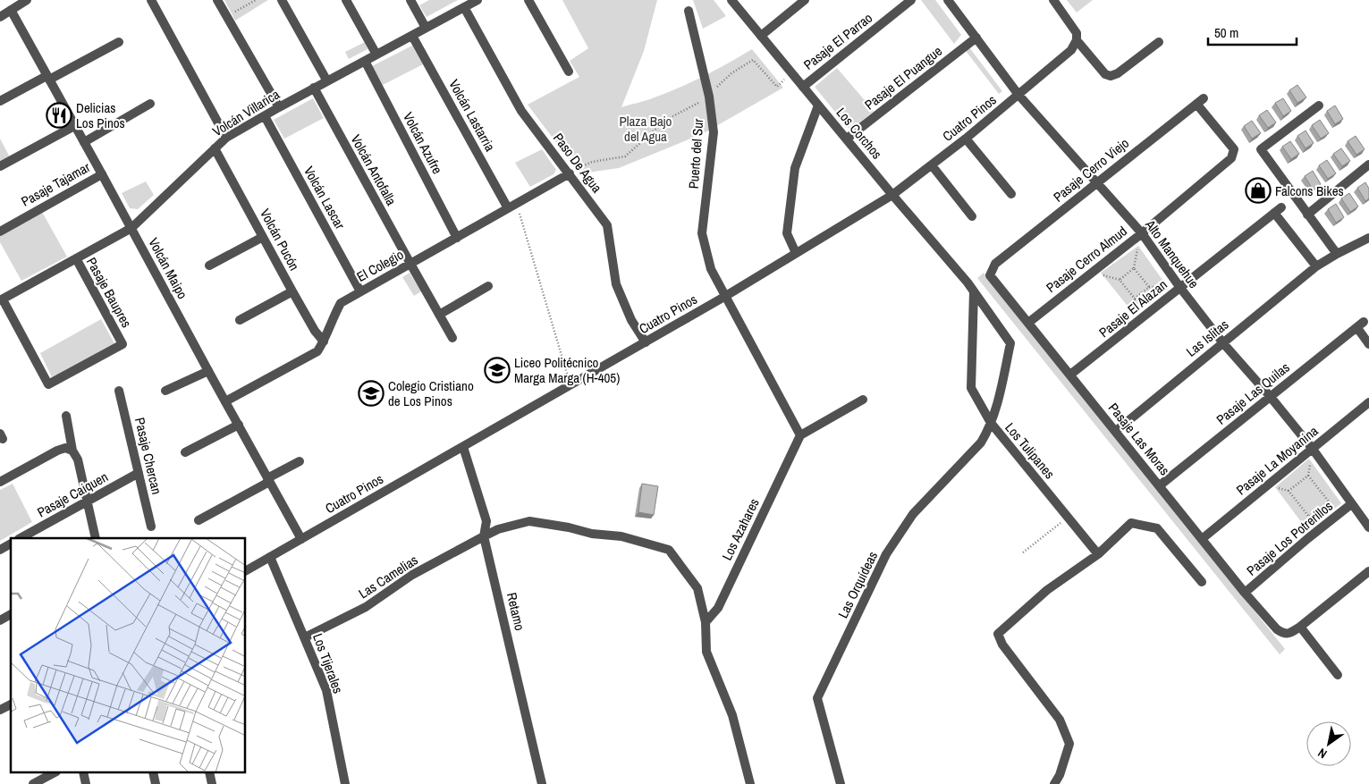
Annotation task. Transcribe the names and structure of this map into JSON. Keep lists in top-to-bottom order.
{
  "streets": {
    "street": [
      "Pasaje El Parrao",
      "Pasaje El Puangue",
      "Volcán Villarica",
      "Volcán Lastarria",
      "Cuatro Pinos",
      "Los Corchos",
      "Volcán Azufre",
      "Puerto del Sur",
      "Paso De Agua",
      "Volcán Antofalla",
      "Pasaje Cerro Viejo",
      "Pasaje Tajamar",
      "Volcán Lascar",
      "Volcán Pucón",
      "Alto Manquehue",
      "Pasaje Cerro Almud",
      "El Colegio",
      "Volcán Maipo",
      "Pasaje Baupres",
      "Pasaje El Alazan",
      "Las Islitas",
      "Pasaje Las Quilas",
      "Pasaje Las Moras",
      "Los Tulipanes",
      "Pasaje Chercan",
      "Pasaje La Moyanina",
      "Pasaje Caiquen",
      "Los Azahares",
      "Pasaje Los Potrerillos",
      "Las Camelias",
      "Las Orquídeas",
      "Retamo",
      "Los Tijerales"
    ]
  },
  "crossings": [
    ["Pasaje El Parrao", "Los Corchos"],
    ["Pasaje El Puangue", "Los Corchos"],
    ["Pasaje El Puangue", "Alto Manquehue"],
    ["Volcán Villarica", "Volcán Lastarria"],
    ["Volcán Villarica", "Volcán Azufre"],
    ["Volcán Villarica", "Paso De Agua"],
    ["Volcán Villarica", "Volcán Antofalla"],
    ["Volcán Villarica", "Volcán Lascar"],
    ["Volcán Villarica", "Volcán Pucón"],
    ["Volcán Villarica", "Volcán Maipo"],
    ["Volcán Villarica", "Pasaje Baupres"],
    ["Volcán Lastarria", "El Colegio"],
    ["Cuatro Pinos", "Los Corchos"],
    ["Cuatro Pinos", "Puerto del Sur"],
    ["Cuatro Pinos", "Paso De Agua"],
    ["Cuatro Pinos", "Alto Manquehue"],
    ["Cuatro Pinos", "Volcán Maipo"],
    ["Cuatro Pinos", "Retamo"],
    ["Cuatro Pinos", "Los Tijerales"],
    ["Los Corchos", "Los Tulipanes"],
    ["Volcán Azufre", "El Colegio"],
    ["Paso De Agua", "El Colegio"],
    ["Volcán Antofalla", "El Colegio"],
    ["Pasaje Cerro Viejo", "Alto Manquehue"],
    ["Pasaje Cerro Viejo", "Pasaje Cerro Almud"],
    ["Pasaje Cerro Viejo", "Pasaje Las Moras"],
    ["Pasaje Tajamar", "Volcán Maipo"],
    ["Volcán Lascar", "El Colegio"],
    ["Volcán Pucón", "El Colegio"],
    ["Alto Manquehue", "Pasaje Cerro Almud"],
    ["Alto Manquehue", "Pasaje El Alazan"],
    ["Alto Manquehue", "Las Islitas"],
    ["Alto Manquehue", "Pasaje Las Quilas"],
    ["Alto Manquehue", "Pasaje La Moyanina"],
    ["Alto Manquehue", "Pasaje Los Potrerillos"],
    ["Pasaje Cerro Almud", "Pasaje Las Moras"],
    ["El Colegio", "Volcán Maipo"],
    ["Pasaje El Alazan", "Las Islitas"],
    ["Pasaje El Alazan", "Pasaje Las Moras"],
    ["Las Islitas", "Pasaje Las Moras"],
    ["Pasaje Las Quilas", "Pasaje Las Moras"],
    ["Pasaje Las Moras", "Pasaje La Moyanina"],
    ["Pasaje Las Moras", "Pasaje Los Potrerillos"],
    ["Los Tulipanes", "Las Orquídeas"],
    ["Pasaje Chercan", "Pasaje Caiquen"],
    ["Los Azahares", "Las Camelias"],
    ["Las Camelias", "Retamo"],
    ["Las Camelias", "Los Tijerales"]
  ],
  "parks": ["Plaza Bajo del Agua"],
  "places": {
    "restaurant": ["Delicias Los Pinos"],
    "shop": ["Falcons Bikes"],
    "school or university": ["Liceo Politécnico Marga Marga (H-405)", "Colegio Cristiano de Los Pinos"]
  },
  "scale_bar": "50 m",
  "north": "bottom left"
}
